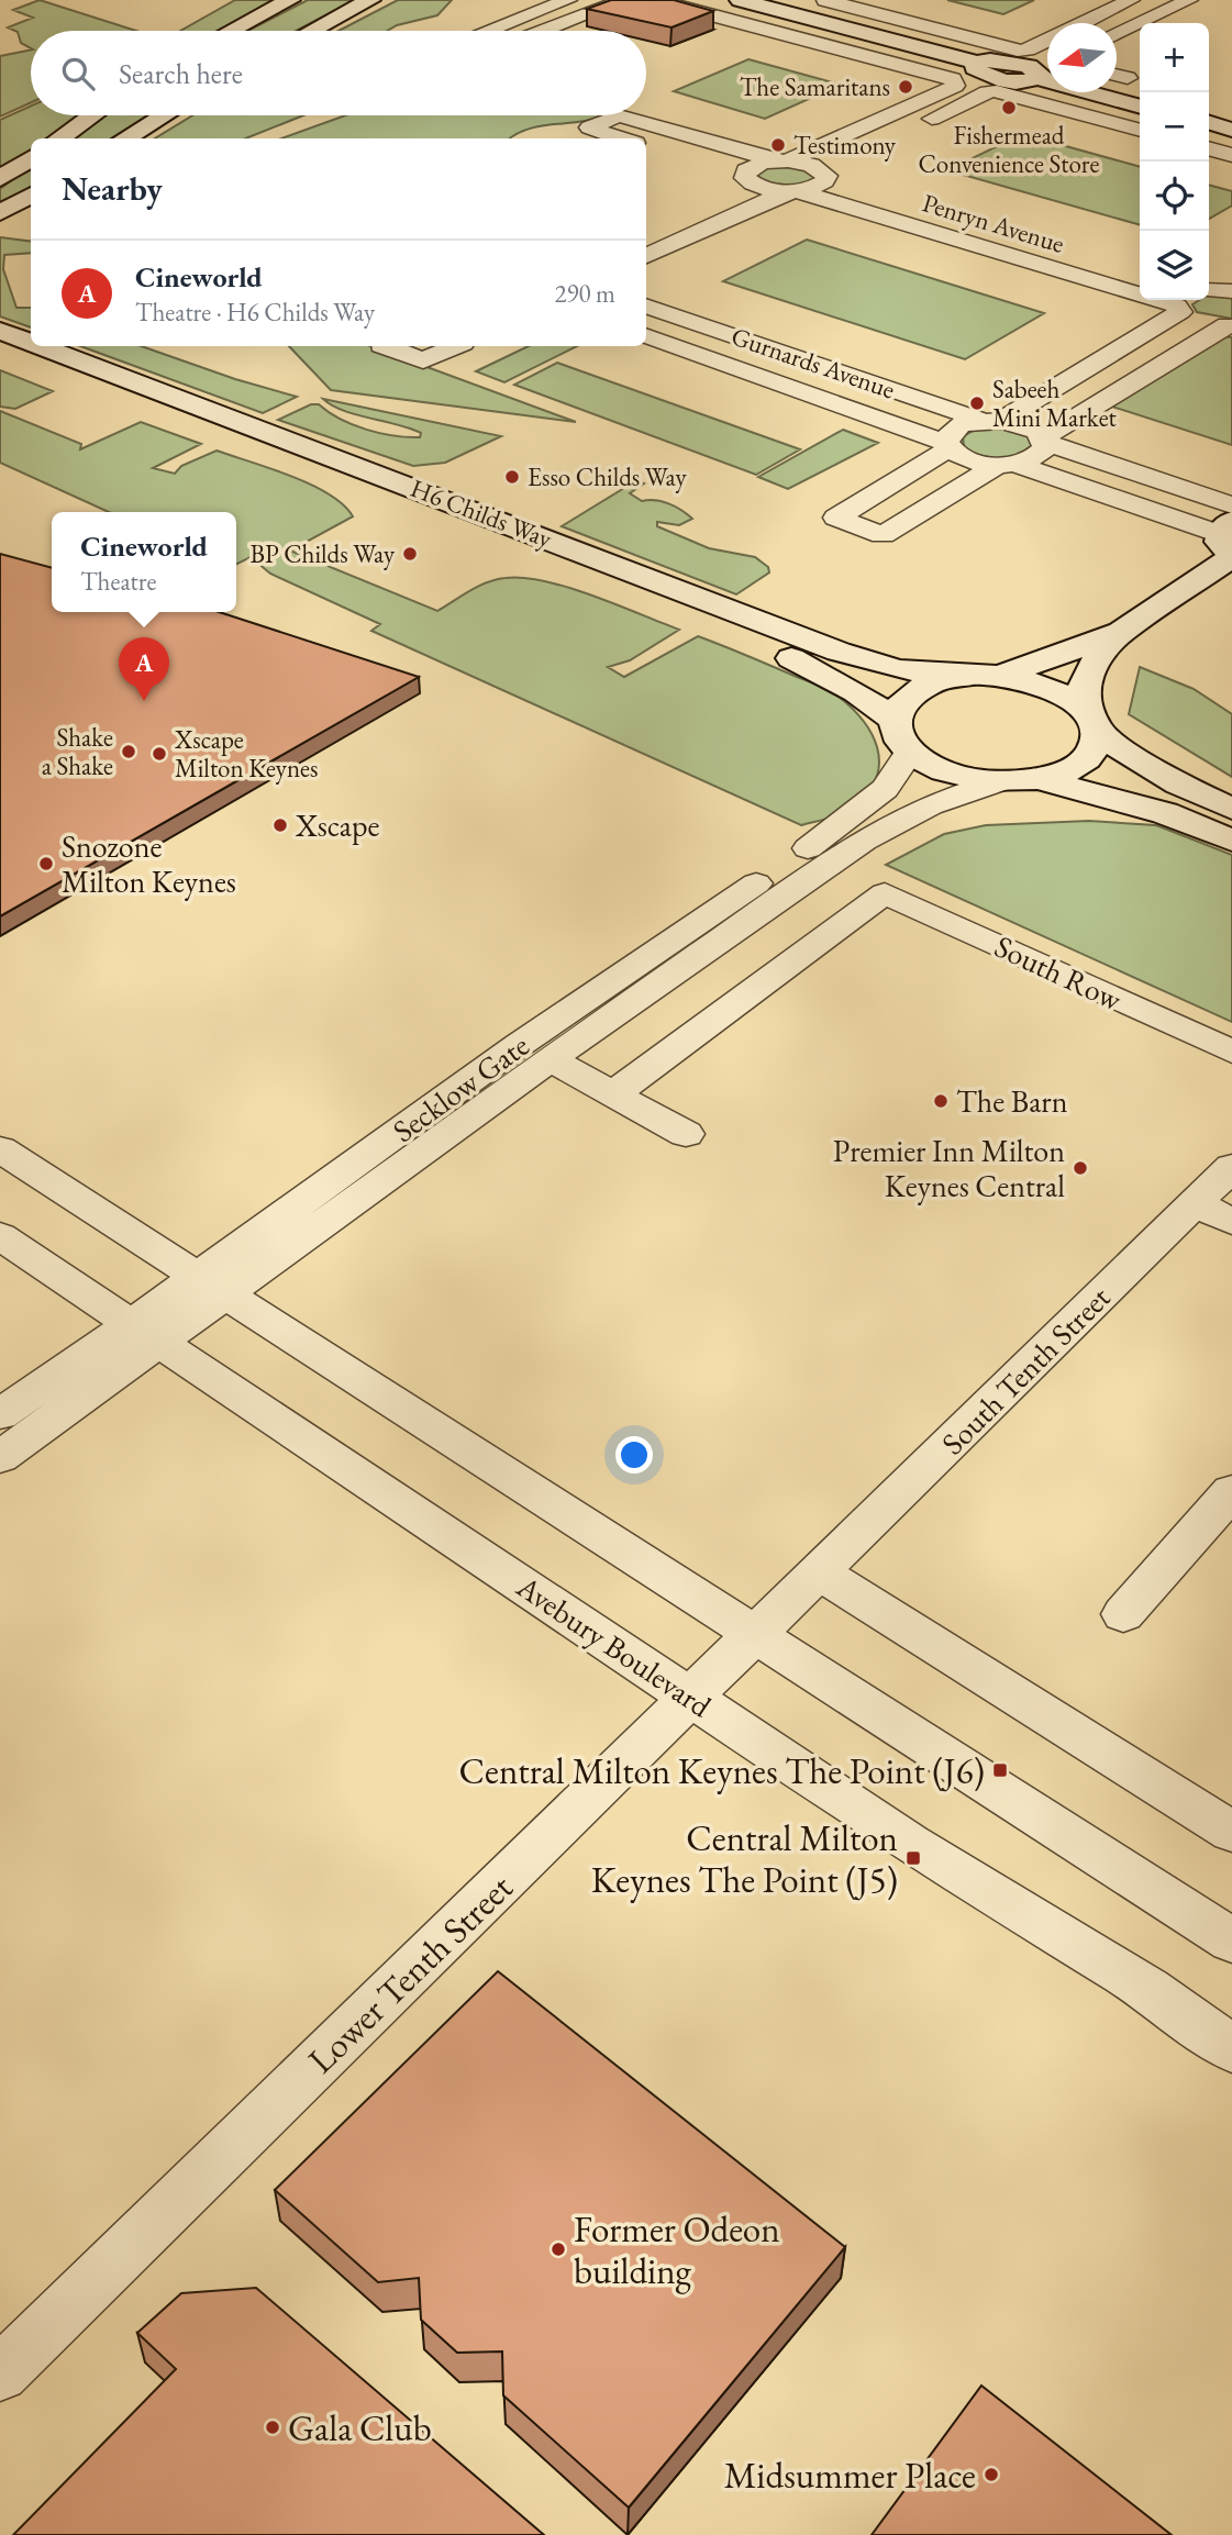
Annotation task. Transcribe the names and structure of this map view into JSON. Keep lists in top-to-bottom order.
{
  "streets": {
    "street": [
      "Penryn Avenue",
      "Gurnards Avenue",
      "H6 Childs Way",
      "South Row",
      "Secklow Gate",
      "South Tenth Street",
      "Avebury Boulevard",
      "Lower Tenth Street"
    ]
  },
  "crossings": [
    ["Secklow Gate", "Avebury Boulevard"],
    ["South Tenth Street", "Lower Tenth Street"],
    ["Avebury Boulevard", "Lower Tenth Street"]
  ],
  "places": {
    "other": [
      "The Samaritans",
      "Fishermead Convenience Store",
      "Testimony",
      "Sabeeh Mini Market",
      "Esso Childs Way",
      "BP Childs Way",
      "Shake a Shake",
      "Xscape Milton Keynes",
      "Xscape",
      "Snozone Milton Keynes",
      "The Barn",
      "Premier Inn Milton Keynes Central",
      "Former Odeon building",
      "Gala Club",
      "Midsummer Place"
    ],
    "transit": ["Central Milton Keynes The Point (J6)", "Central Milton Keynes The Point (J5)"]
  },
  "north": "left",
  "page": {
    "map_buttons": ["+", "−"],
    "search": "Search here",
    "heading": "Nearby",
    "list": [
      {
        "mark": "A",
        "name": "Cineworld",
        "note": "Theatre · H6 Childs Way",
        "value": "290 m"
      }
    ],
    "popup": ["Cineworld", "Theatre"],
    "pins": "A"
  }
}
